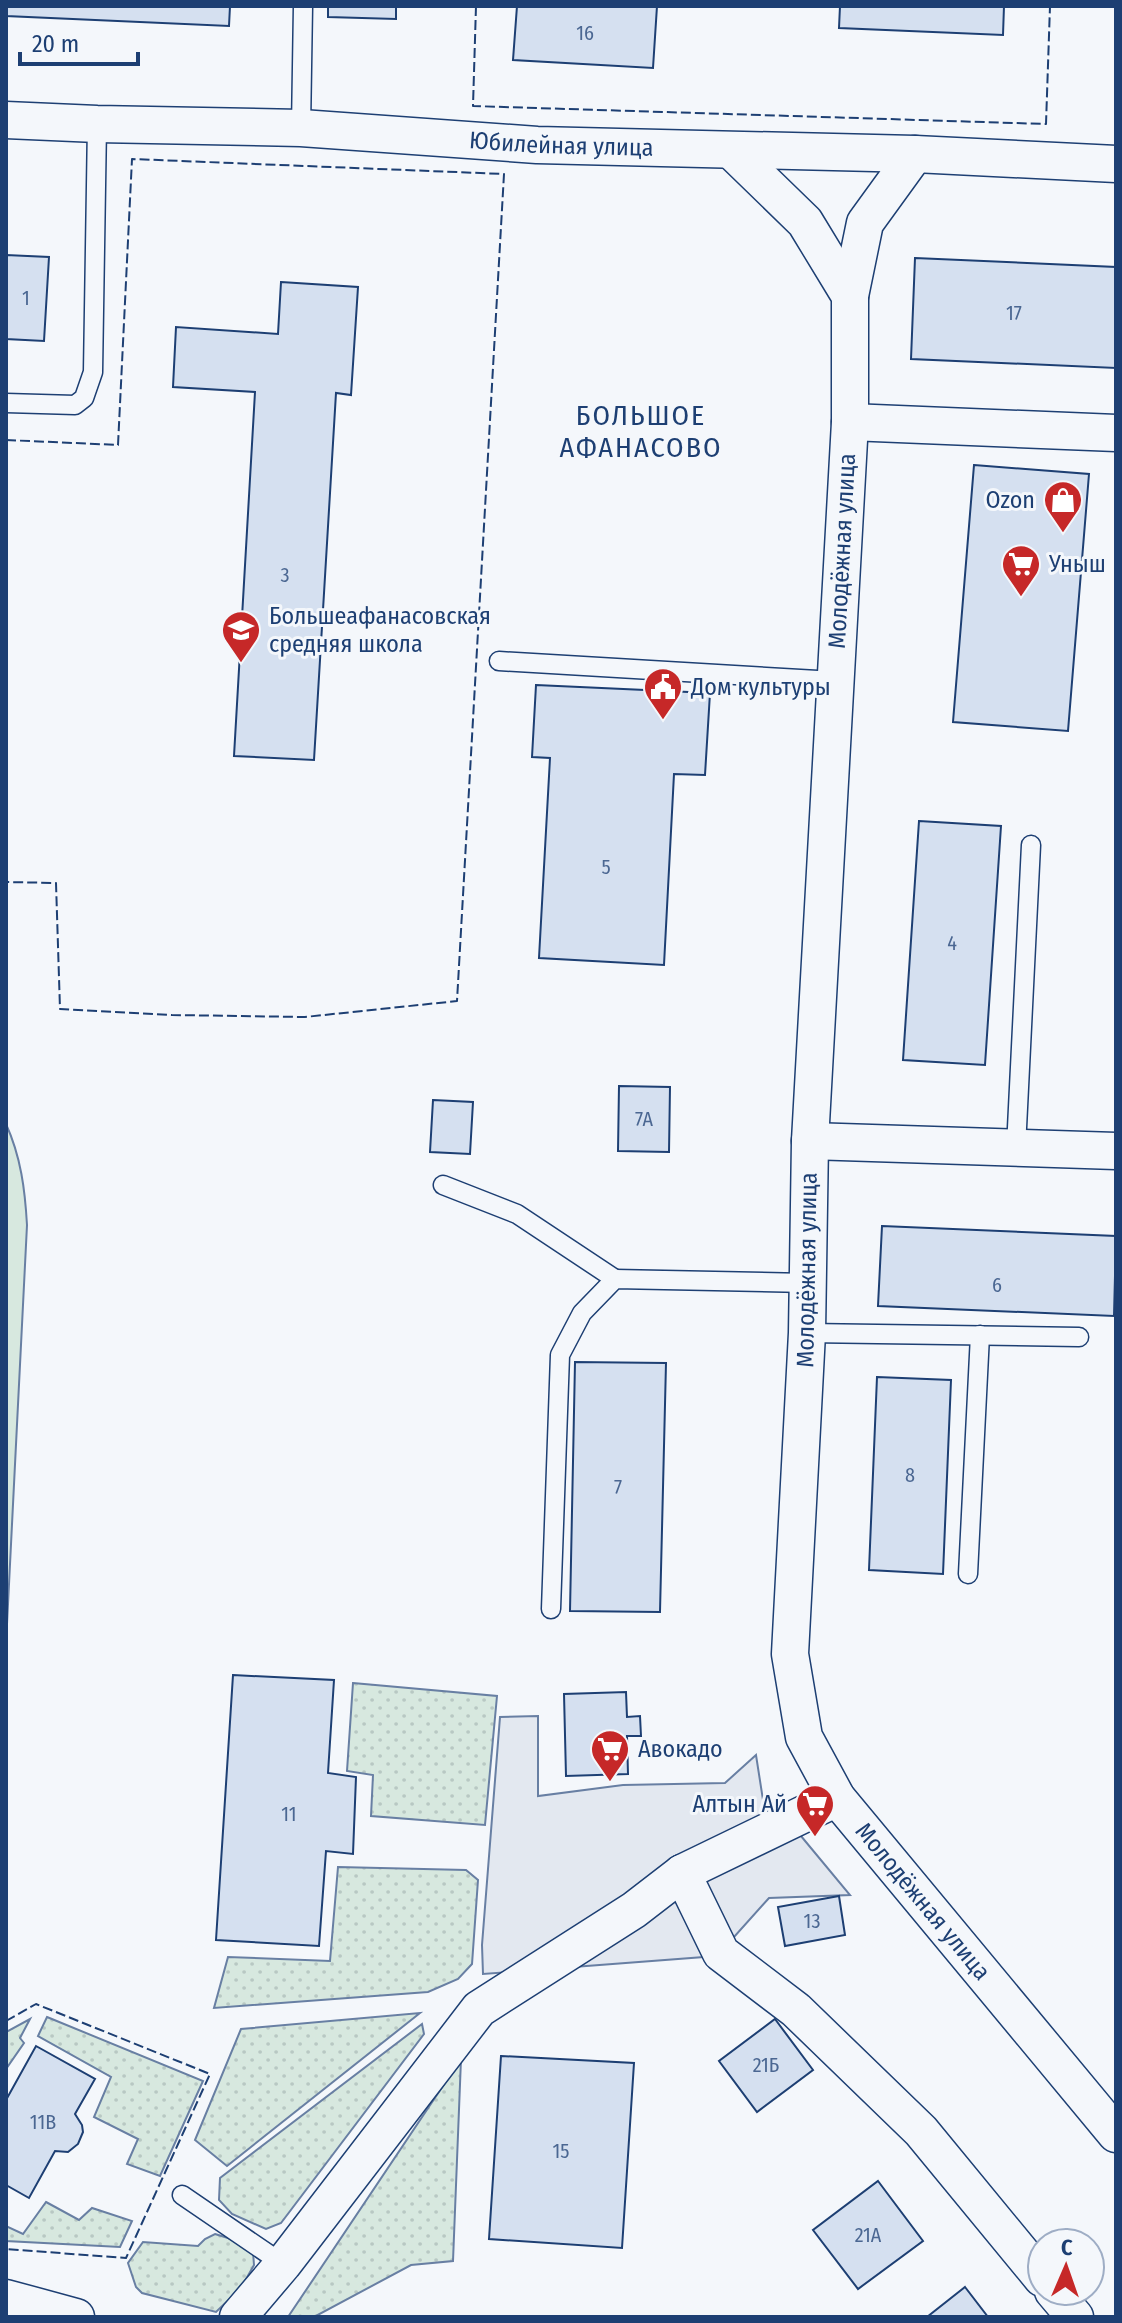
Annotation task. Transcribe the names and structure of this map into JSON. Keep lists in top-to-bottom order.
{
  "streets": {
    "street": ["Юбилейная улица", "Молодёжная улица"]
  },
  "crossings": [
    ["Юбилейная улица", "Молодёжная улица"]
  ],
  "districts": ["БОЛЬШОЕ АФАНАСОВО"],
  "places": {
    "shop": ["Ozon"],
    "supermarket": ["Уныш", "Авокадо", "Алтын Ай"],
    "school or university": ["Большеафанасовская средняя школа"],
    "public building": ["Дом культуры"]
  },
  "house_numbers": [
    "16",
    "1",
    "17",
    "3",
    "5",
    "4",
    "7А",
    "6",
    "8",
    "7",
    "11",
    "13",
    "21Б",
    "11В",
    "15",
    "21А"
  ],
  "scale_bar": "20 m",
  "north": "top"
}
